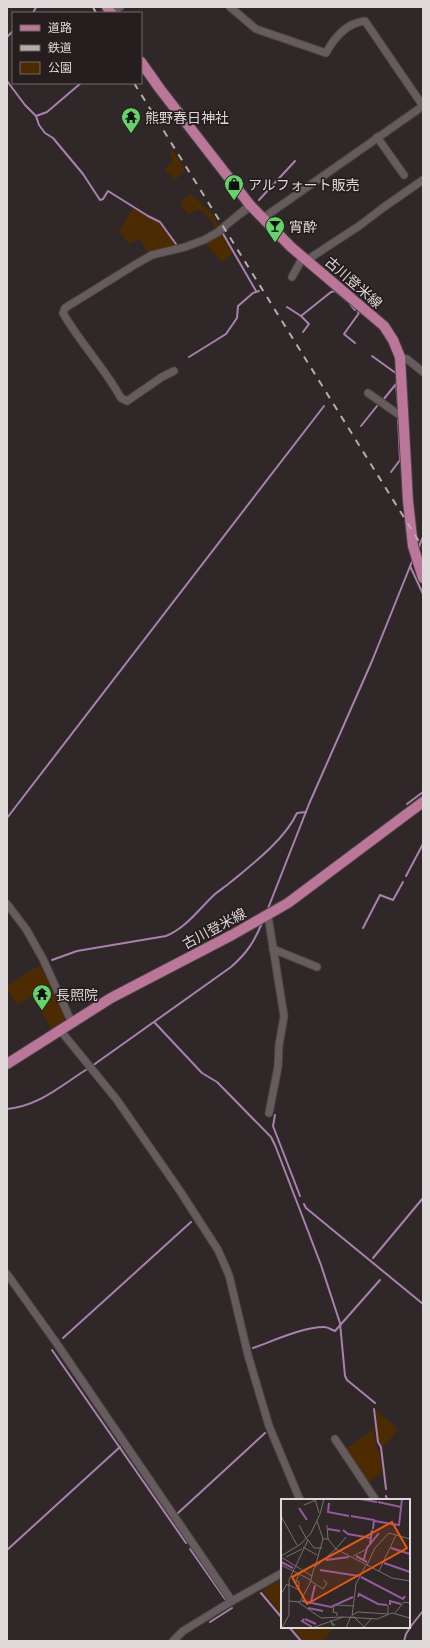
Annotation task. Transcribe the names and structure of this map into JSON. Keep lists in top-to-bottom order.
{
  "streets": {
    "main road": ["古川登米線"]
  },
  "places": {
    "temple": ["熊野春日神社", "長照院"],
    "shop": ["アルフォート販売"],
    "bar": ["宵酔"]
  },
  "legend": ["道路", "鉄道", "公園"]
}
